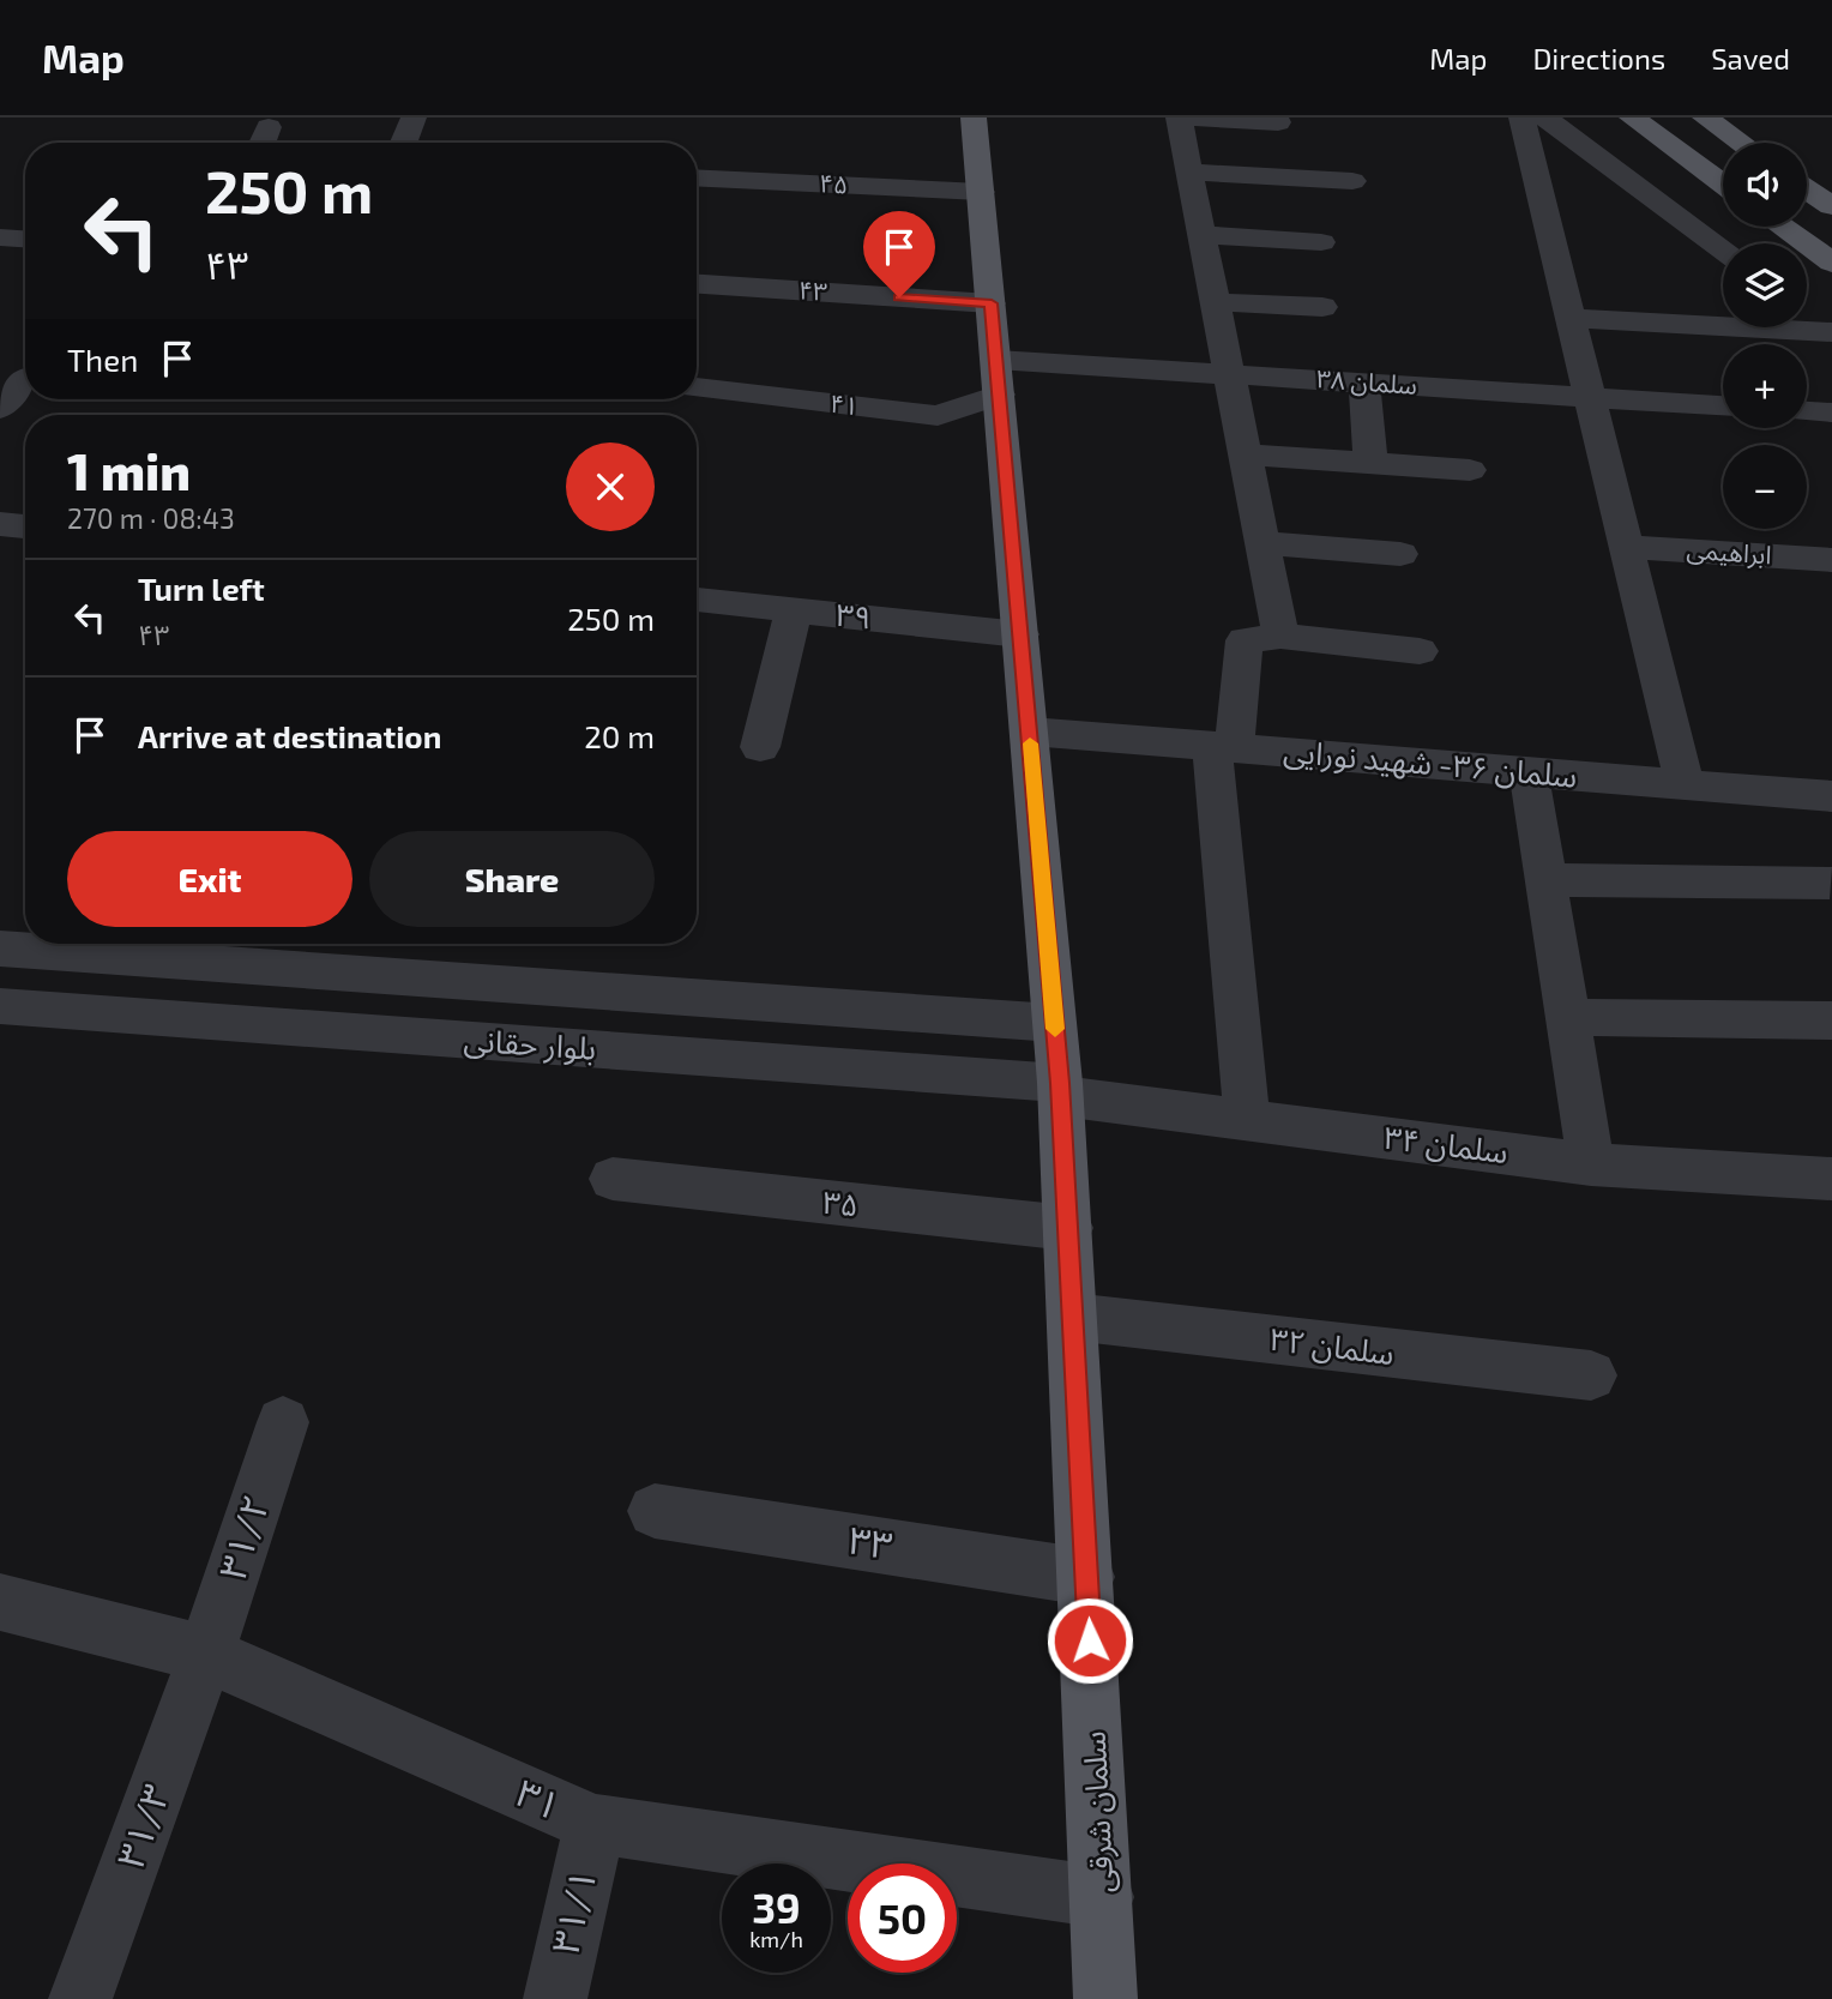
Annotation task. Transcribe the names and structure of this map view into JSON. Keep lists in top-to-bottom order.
{
  "streets": {
    "main road": ["سلمان شرقی"],
    "street": [
      "۴۵",
      "۴۳",
      "سلمان ۳۸",
      "۴۱",
      "ابراهیمی",
      "۳۹",
      "سلمان ۳۶- شهید نورایی",
      "بلوار حقانی",
      "سلمان ۳۴",
      "۳۵",
      "سلمان ۳۲",
      "۳۱/۲",
      "۳۳",
      "۳۱",
      "۳۱/۳",
      "۳۱/۱"
    ]
  },
  "crossings": [
    ["۴۵", "سلمان شرقی"],
    ["۴۳", "سلمان شرقی"],
    ["سلمان ۳۸", "۴۱"],
    ["سلمان ۳۸", "سلمان شرقی"],
    ["۴۱", "سلمان شرقی"],
    ["۳۹", "سلمان شرقی"],
    ["سلمان ۳۶- شهید نورایی", "سلمان شرقی"],
    ["بلوار حقانی", "سلمان ۳۴"],
    ["بلوار حقانی", "سلمان شرقی"],
    ["سلمان ۳۴", "سلمان شرقی"],
    ["۳۵", "سلمان شرقی"],
    ["سلمان ۳۲", "سلمان شرقی"],
    ["۳۱/۲", "۳۱"],
    ["۳۱/۲", "۳۱/۳"],
    ["۳۳", "سلمان شرقی"],
    ["۳۱", "سلمان شرقی"],
    ["۳۱", "۳۱/۳"],
    ["۳۱", "۳۱/۱"]
  ],
  "page": {
    "header": "Map",
    "nav": ["Map", "Directions", "Saved"],
    "map_buttons": ["+", "−"],
    "turn": ["250 m", "۴۳"],
    "then": "Then",
    "heading": ["1 min", "270 m · 08:43"],
    "list": [
      {
        "name": "Turn left",
        "note": "۴۳",
        "value": "250 m"
      },
      {
        "name": "Arrive at destination",
        "value": "20 m"
      }
    ],
    "buttons": ["Exit", "Share"],
    "speed": "39 km/h",
    "limit": "50"
  }
}
